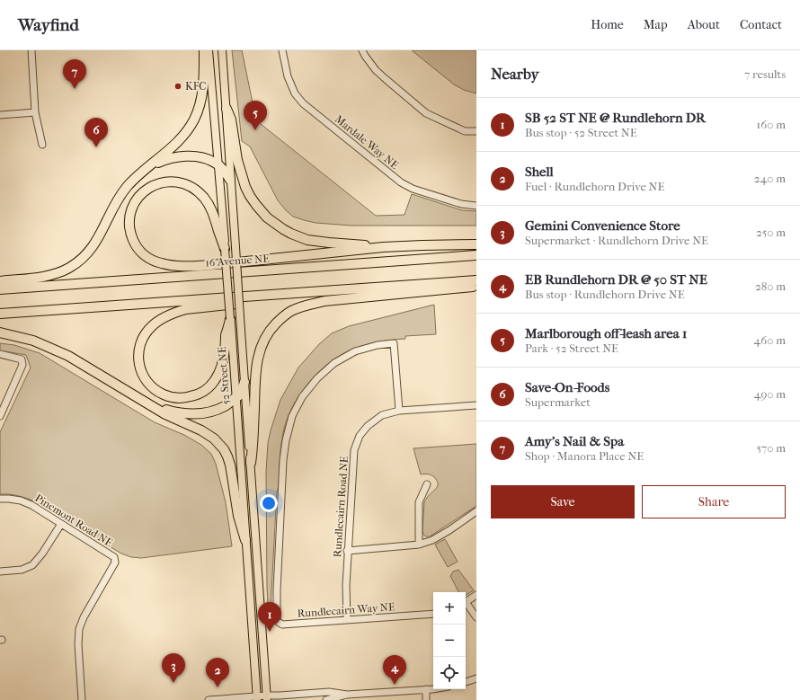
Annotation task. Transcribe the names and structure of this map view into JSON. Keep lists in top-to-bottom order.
{
  "streets": {
    "highway": ["16 Avenue NE"],
    "main road": ["52 Street NE"],
    "street": [
      "Mardale Way NE",
      "Rundlecairn Road NE",
      "Pinemont Road NE",
      "Rundlecairn Way NE"
    ]
  },
  "crossings": [
    ["Rundlecairn Road NE", "Rundlecairn Way NE"]
  ],
  "places": ["KFC"],
  "page": {
    "header": "Wayfind",
    "nav": [
      "Home",
      "Map",
      "About",
      "Contact"
    ],
    "heading": ["Nearby", "7 results"],
    "pins": [
      "7",
      "5",
      "6",
      "1",
      "3",
      "4",
      "2"
    ],
    "list": [
      {
        "mark": "1",
        "name": "SB 52 ST NE @ Rundlehorn DR",
        "note": "Bus stop · 52 Street NE",
        "value": "160 m"
      },
      {
        "mark": "2",
        "name": "Shell",
        "note": "Fuel · Rundlehorn Drive NE",
        "value": "240 m"
      },
      {
        "mark": "3",
        "name": "Gemini Convenience Store",
        "note": "Supermarket · Rundlehorn Drive NE",
        "value": "250 m"
      },
      {
        "mark": "4",
        "name": "EB Rundlehorn DR @ 50 ST NE",
        "note": "Bus stop · Rundlehorn Drive NE",
        "value": "280 m"
      },
      {
        "mark": "5",
        "name": "Marlborough off-leash area 1",
        "note": "Park · 52 Street NE",
        "value": "460 m"
      },
      {
        "mark": "6",
        "name": "Save-On-Foods",
        "note": "Supermarket",
        "value": "490 m"
      },
      {
        "mark": "7",
        "name": "Amy's Nail & Spa",
        "note": "Shop · Manora Place NE",
        "value": "570 m"
      }
    ],
    "buttons": ["Save", "Share"],
    "map_buttons": ["+", "−"]
  }
}
